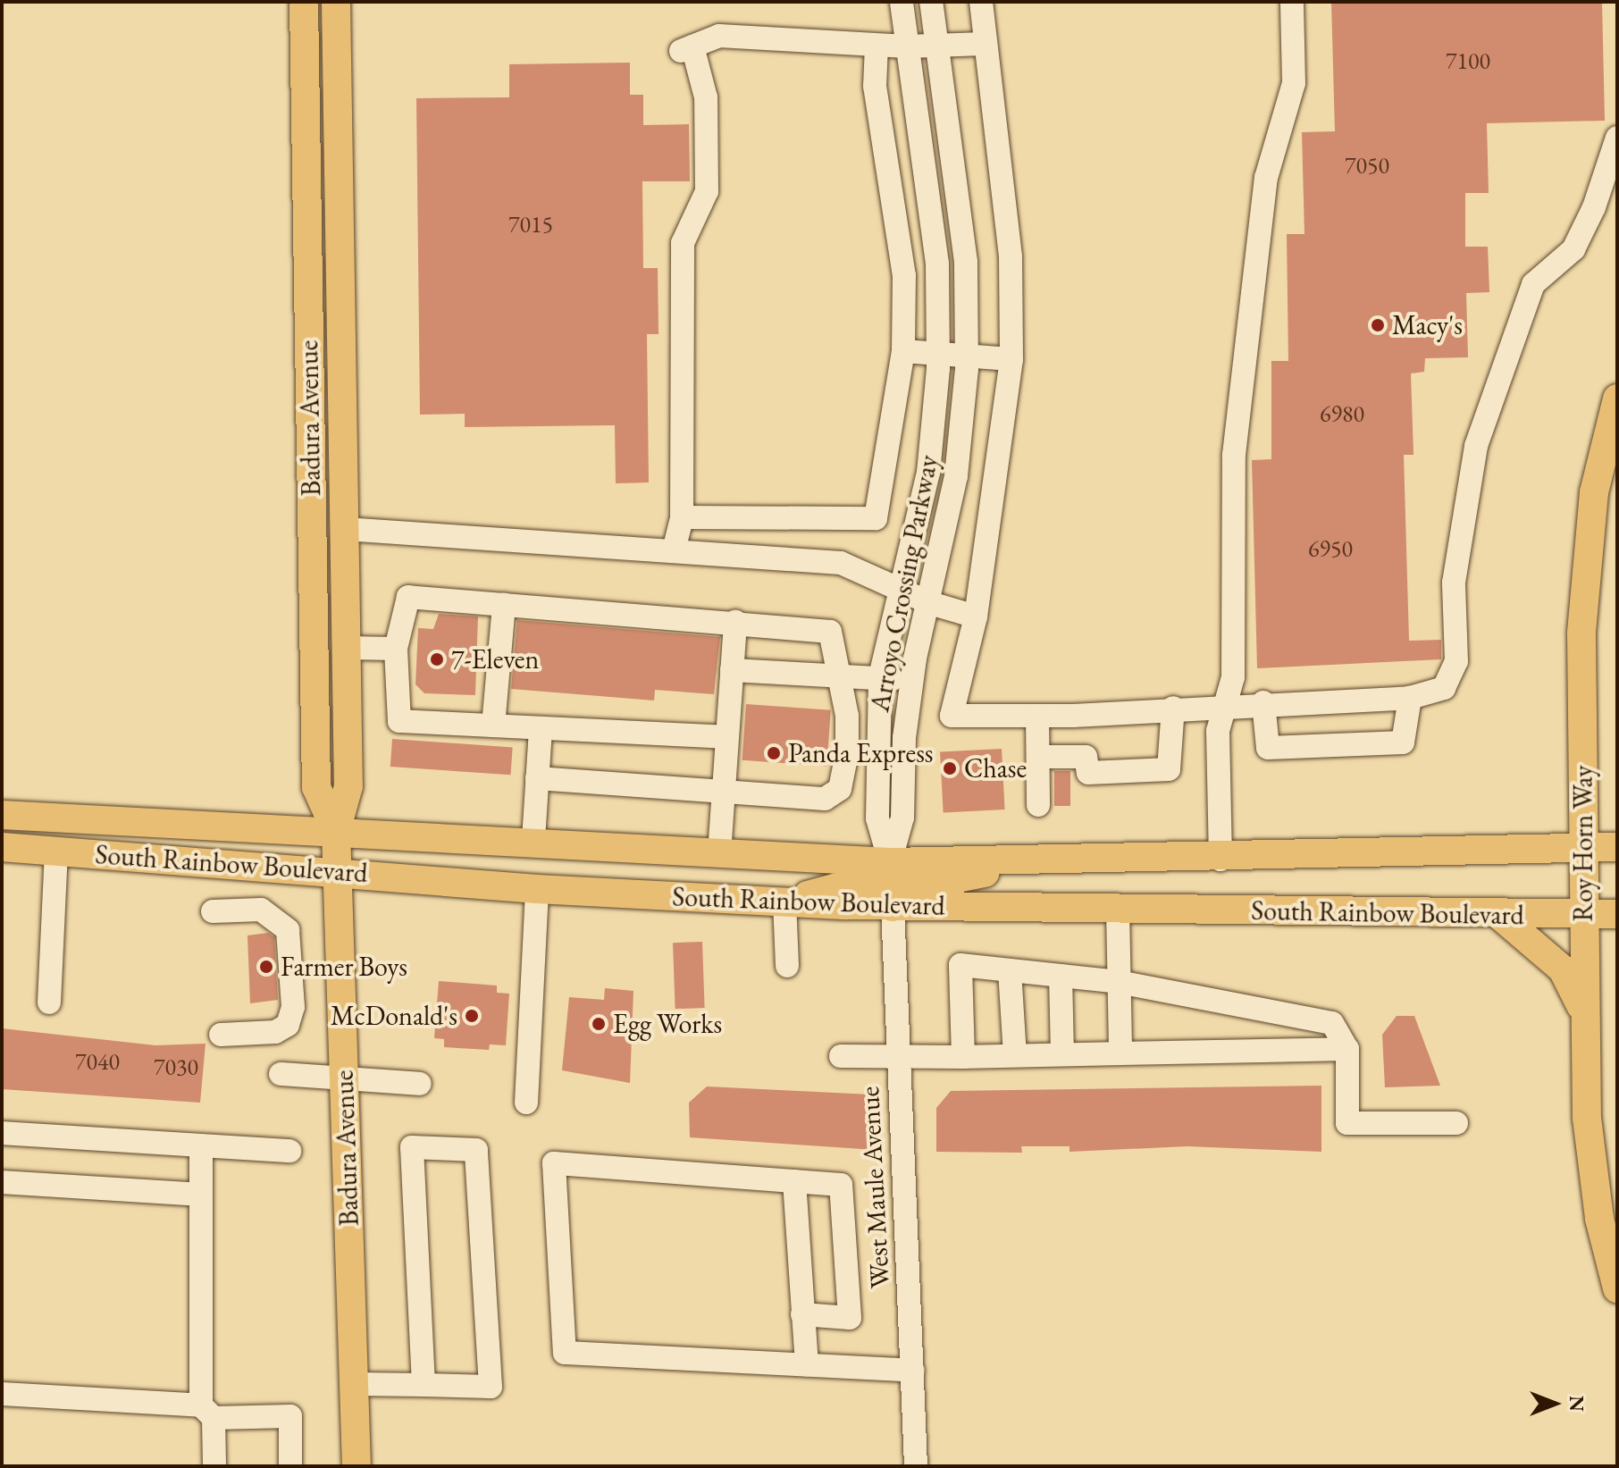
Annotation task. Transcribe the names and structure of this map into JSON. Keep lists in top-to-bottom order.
{
  "streets": {
    "main road": ["Badura Avenue", "Roy Horn Way", "South Rainbow Boulevard"],
    "street": ["Arroyo Crossing Parkway", "West Maule Avenue"]
  },
  "crossings": [
    ["Badura Avenue", "South Rainbow Boulevard"],
    ["Arroyo Crossing Parkway", "South Rainbow Boulevard"],
    ["Roy Horn Way", "South Rainbow Boulevard"],
    ["South Rainbow Boulevard", "West Maule Avenue"]
  ],
  "places": [
    "Macy's",
    "7-Eleven",
    "Panda Express",
    "Chase",
    "Farmer Boys",
    "McDonald's",
    "Egg Works"
  ],
  "house_numbers": [
    "7100",
    "7050",
    "7015",
    "6980",
    "6950",
    "7040",
    "7030"
  ],
  "north": "right"
}
